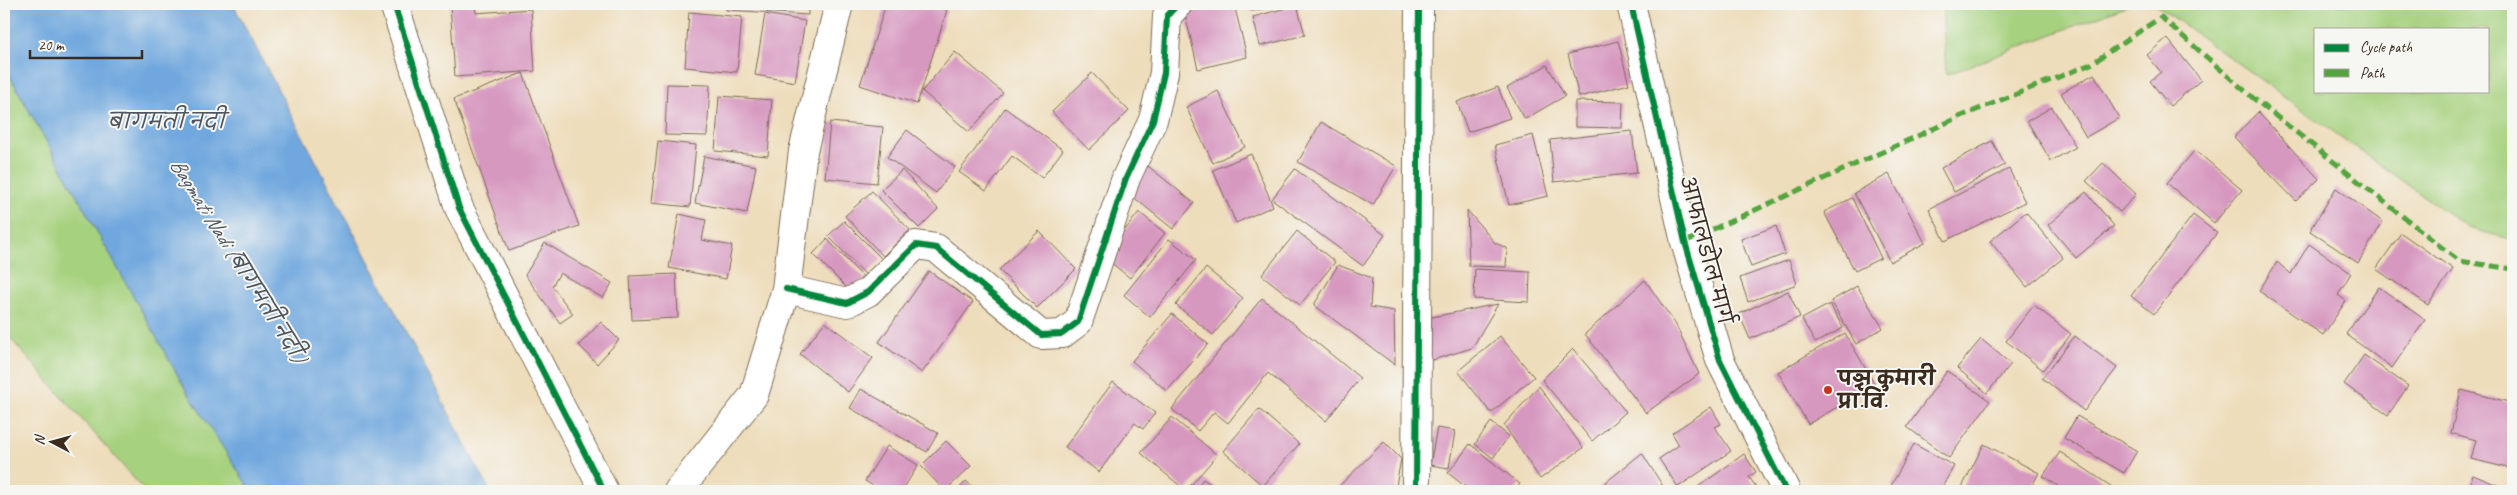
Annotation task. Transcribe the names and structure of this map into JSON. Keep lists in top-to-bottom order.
{
  "streets": {
    "street": ["आफालडोल मार्ग"]
  },
  "water": ["बागमती नदी", "Bagmati Nadi (बागमती नदी)"],
  "places": ["पञ्च कुमारी प्रा.वि."],
  "legend": ["Cycle path", "Path"],
  "scale_bar": "20 m",
  "north": "left"
}
